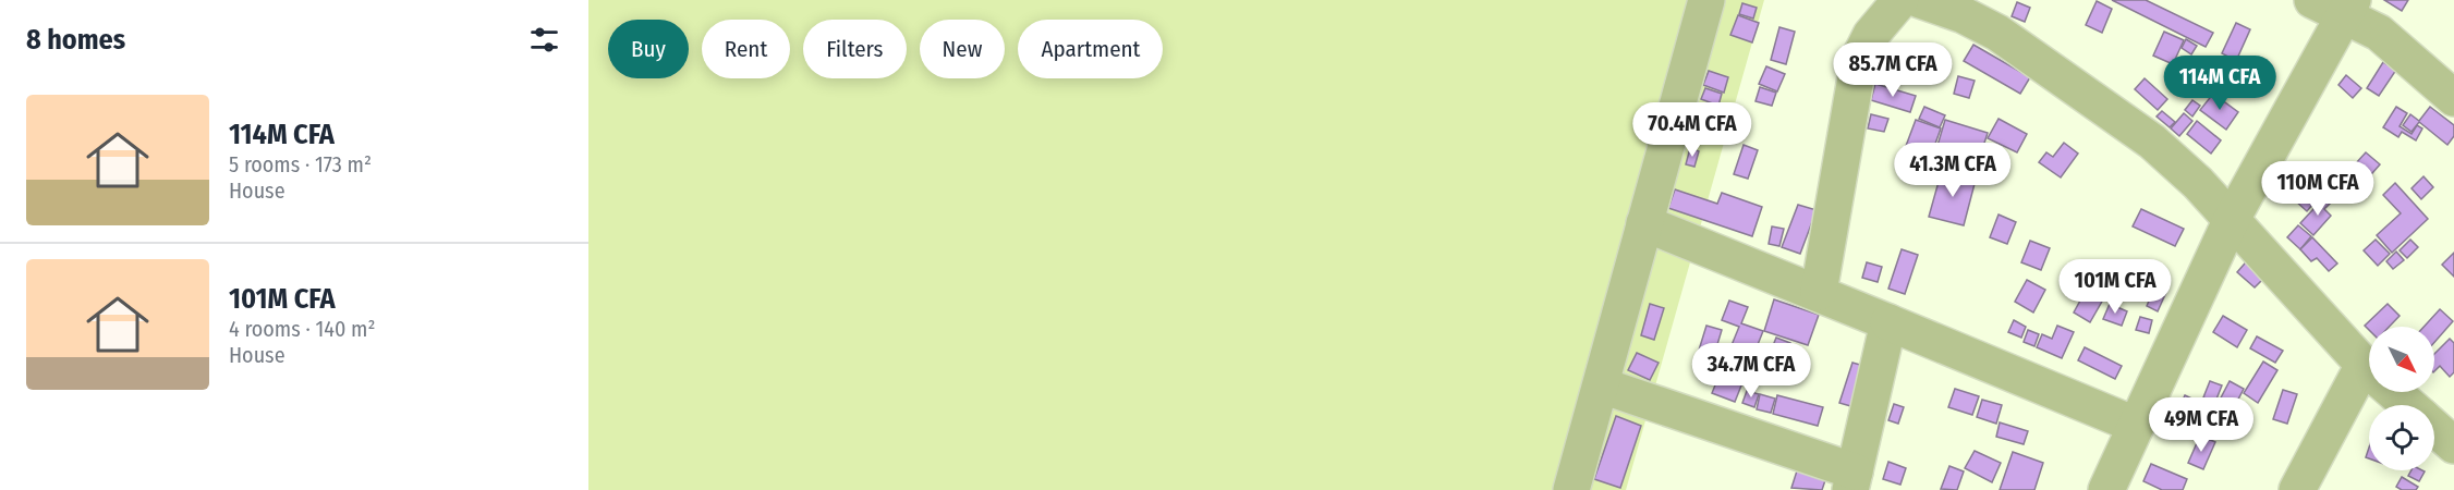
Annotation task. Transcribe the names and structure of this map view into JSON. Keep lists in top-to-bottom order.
{
  "north": "bottom right",
  "page": {
    "heading": "8 homes",
    "chip": [
      "Buy",
      "Rent",
      "Filters",
      "New",
      "Apartment"
    ],
    "price": [
      "85.7M CFA",
      "114M CFA",
      "70.4M CFA",
      "41.3M CFA",
      "110M CFA",
      "101M CFA",
      "34.7M CFA",
      "49M CFA"
    ],
    "list": [
      {
        "name": "114M CFA",
        "note": "5 rooms · 173 m² · House"
      },
      {
        "name": "101M CFA",
        "note": "4 rooms · 140 m² · House"
      }
    ]
  }
}
